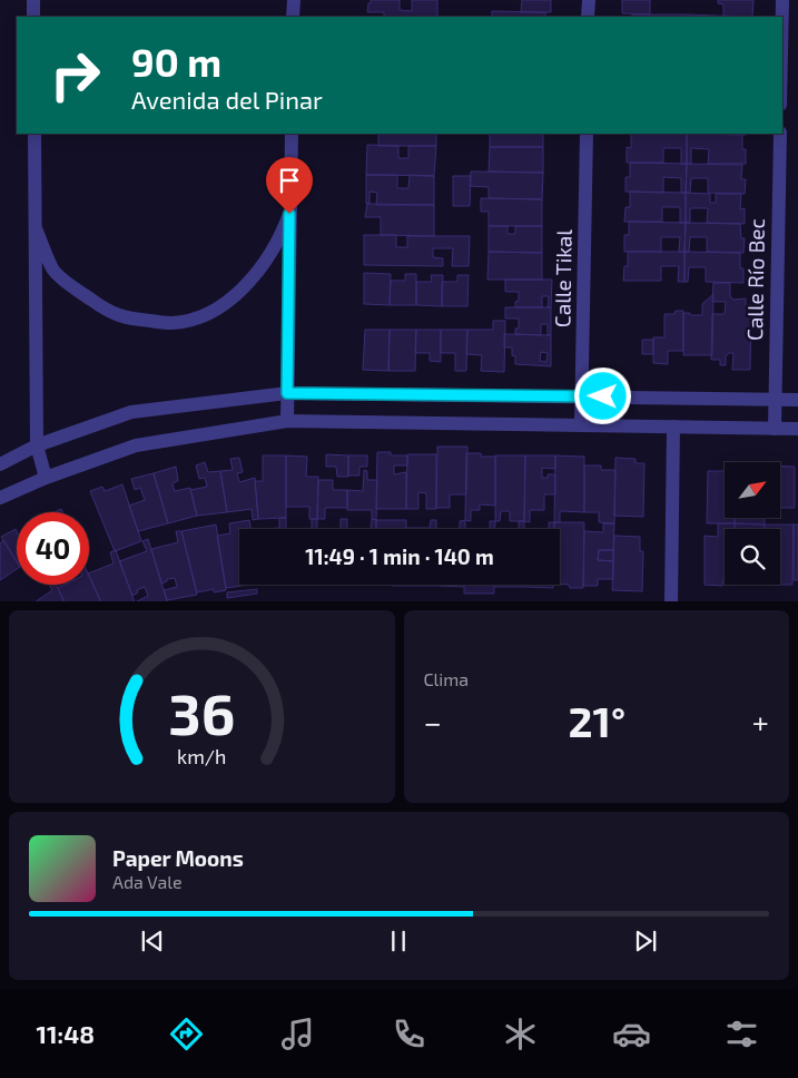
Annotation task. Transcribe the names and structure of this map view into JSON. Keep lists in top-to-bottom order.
{
  "streets": {
    "street": ["Calle Tikal", "Calle Río Bec"]
  },
  "north": "top right",
  "page": {
    "turn": ["90 m", "Avenida del Pinar"],
    "limit": "40",
    "trip": "11:49 · 1 min · 140 m",
    "tile": "Clima",
    "heat": ["−", "21°", "+"],
    "song": ["Paper Moons", "Ada Vale"],
    "tabs": "11:48",
    "gauge": ["36", "km/h"]
  }
}
